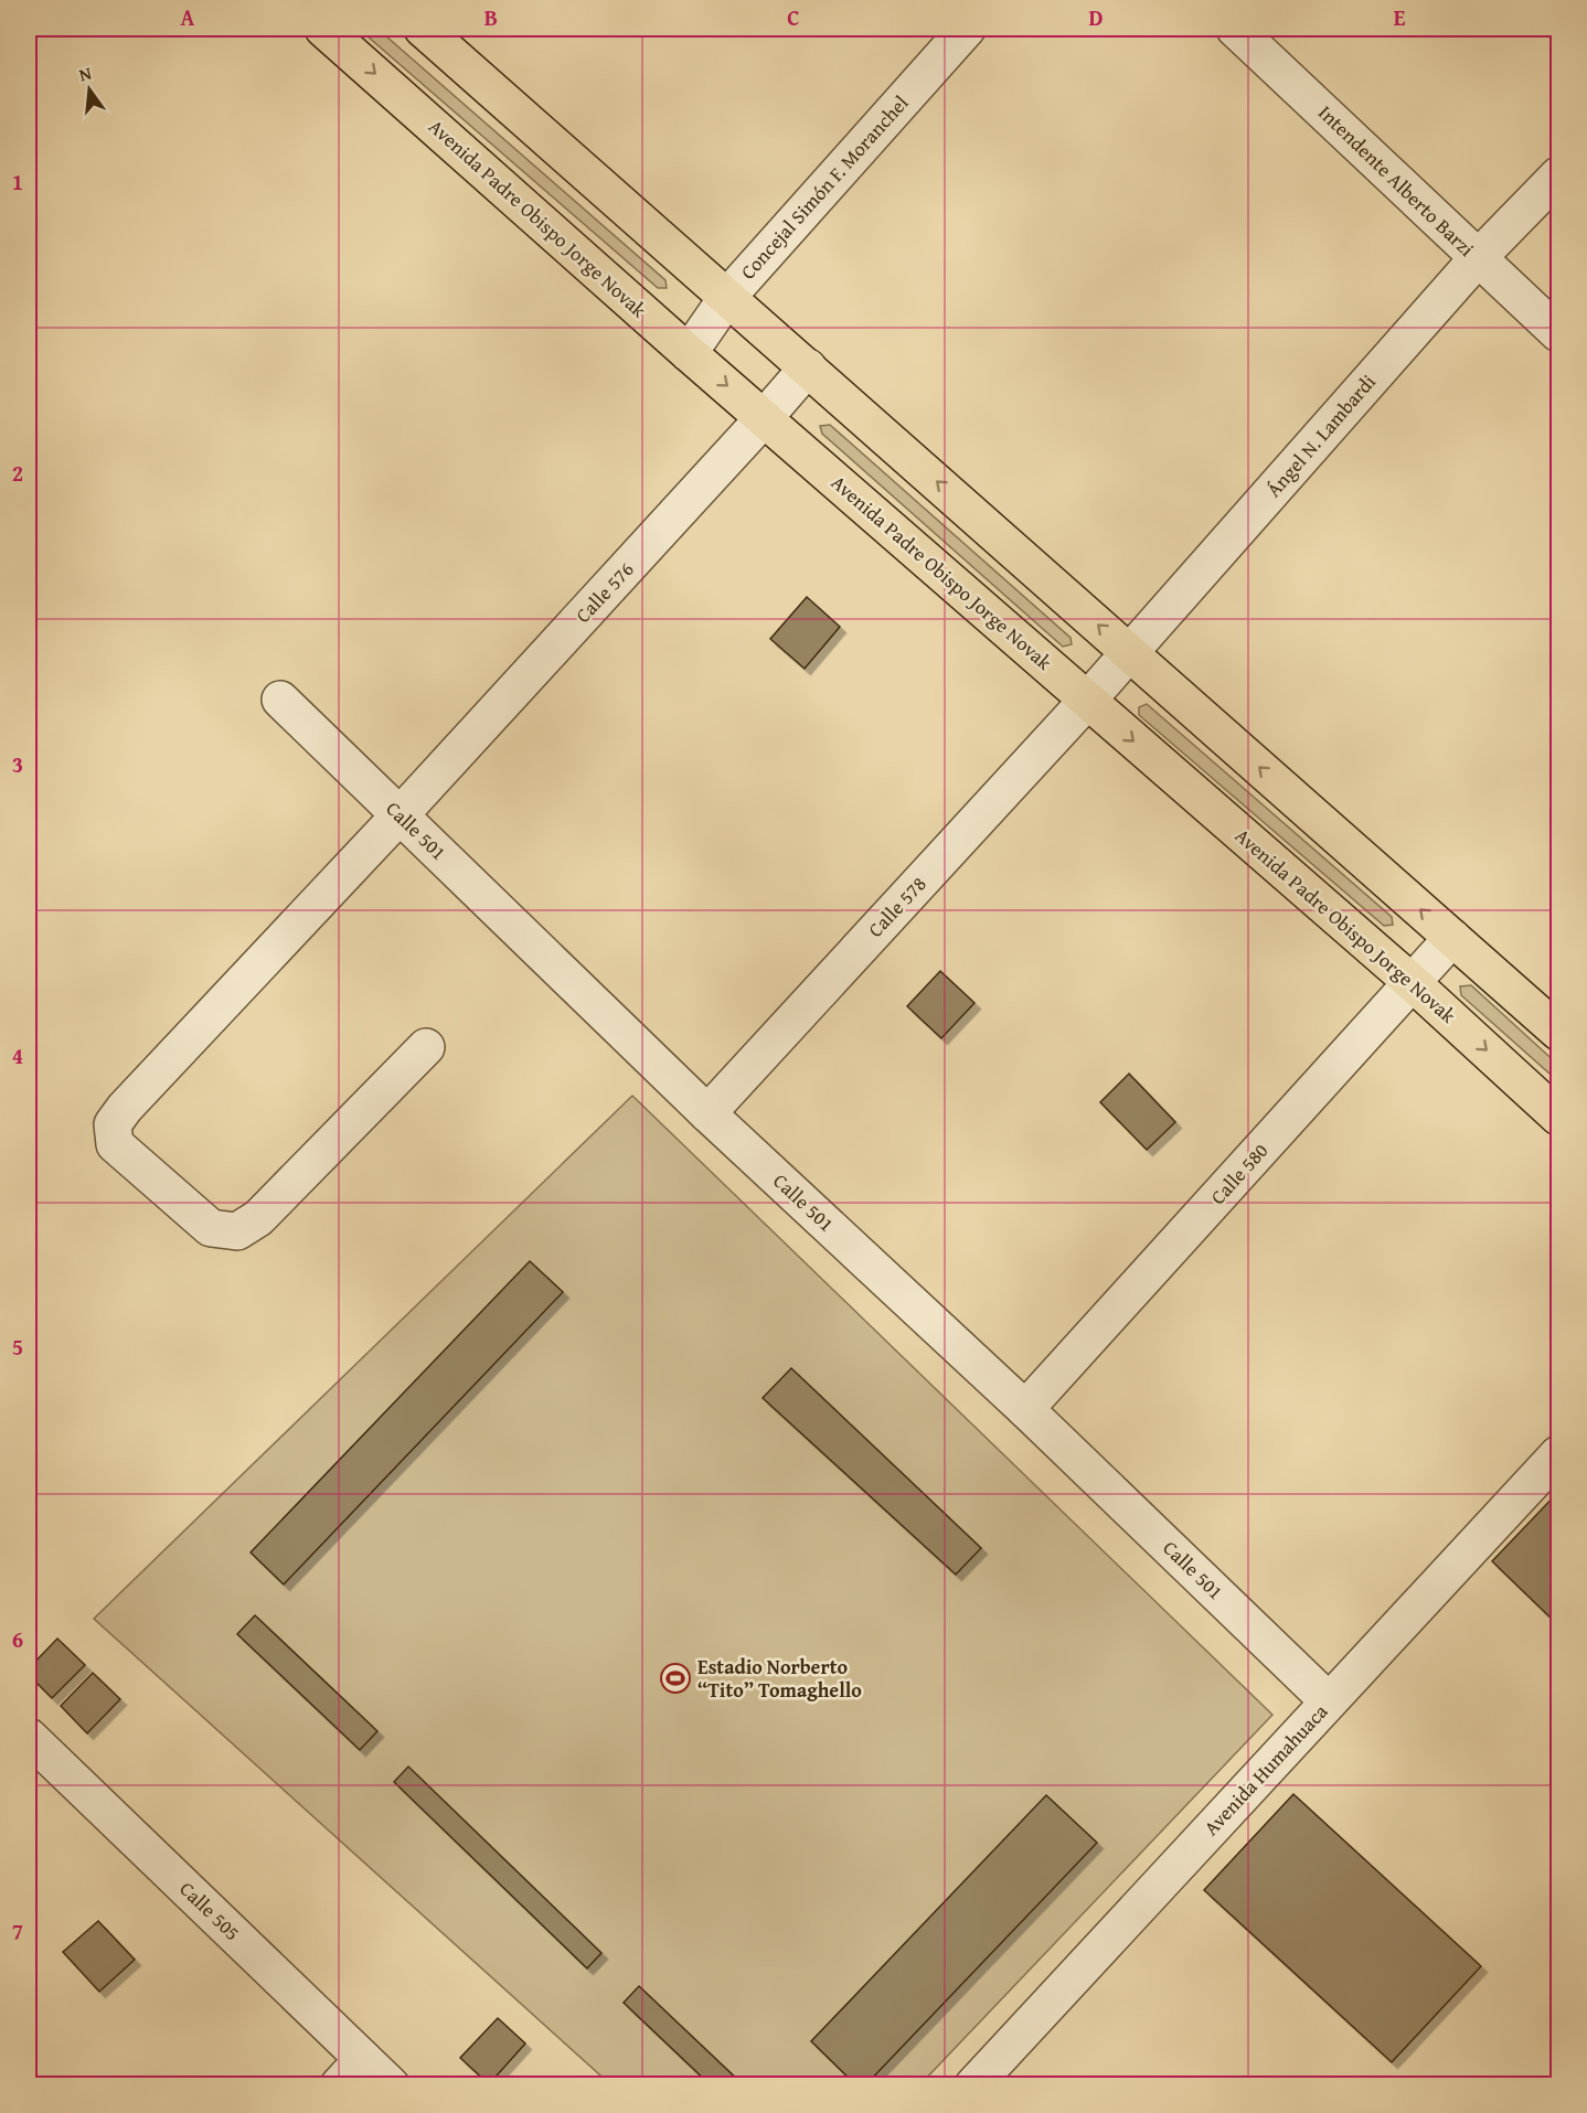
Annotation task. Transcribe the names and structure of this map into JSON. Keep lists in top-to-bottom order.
{
  "streets": {
    "main road": ["Avenida Padre Obispo Jorge Novak"],
    "street": [
      "Intendente Alberto Barzi",
      "Concejal Simón F. Moranchel",
      "Ángel N. Lambardi",
      "Calle 576",
      "Calle 501",
      "Calle 578",
      "Calle 580",
      "Avenida Humahuaca",
      "Calle 505"
    ]
  },
  "crossings": [
    ["Intendente Alberto Barzi", "Ángel N. Lambardi"],
    ["Concejal Simón F. Moranchel", "Avenida Padre Obispo Jorge Novak"],
    ["Avenida Padre Obispo Jorge Novak", "Ángel N. Lambardi"],
    ["Avenida Padre Obispo Jorge Novak", "Calle 576"],
    ["Avenida Padre Obispo Jorge Novak", "Calle 578"],
    ["Avenida Padre Obispo Jorge Novak", "Calle 580"],
    ["Ángel N. Lambardi", "Calle 578"],
    ["Calle 576", "Calle 501"],
    ["Calle 501", "Calle 578"],
    ["Calle 501", "Calle 580"],
    ["Calle 501", "Avenida Humahuaca"]
  ],
  "places": {
    "sports": ["Estadio Norberto “Tito” Tomaghello"]
  },
  "north": "top",
  "grid": {
    "columns": [
      "A",
      "B",
      "C",
      "D",
      "E"
    ],
    "rows": [
      "1",
      "2",
      "3",
      "4",
      "5",
      "6",
      "7"
    ]
  }
}
